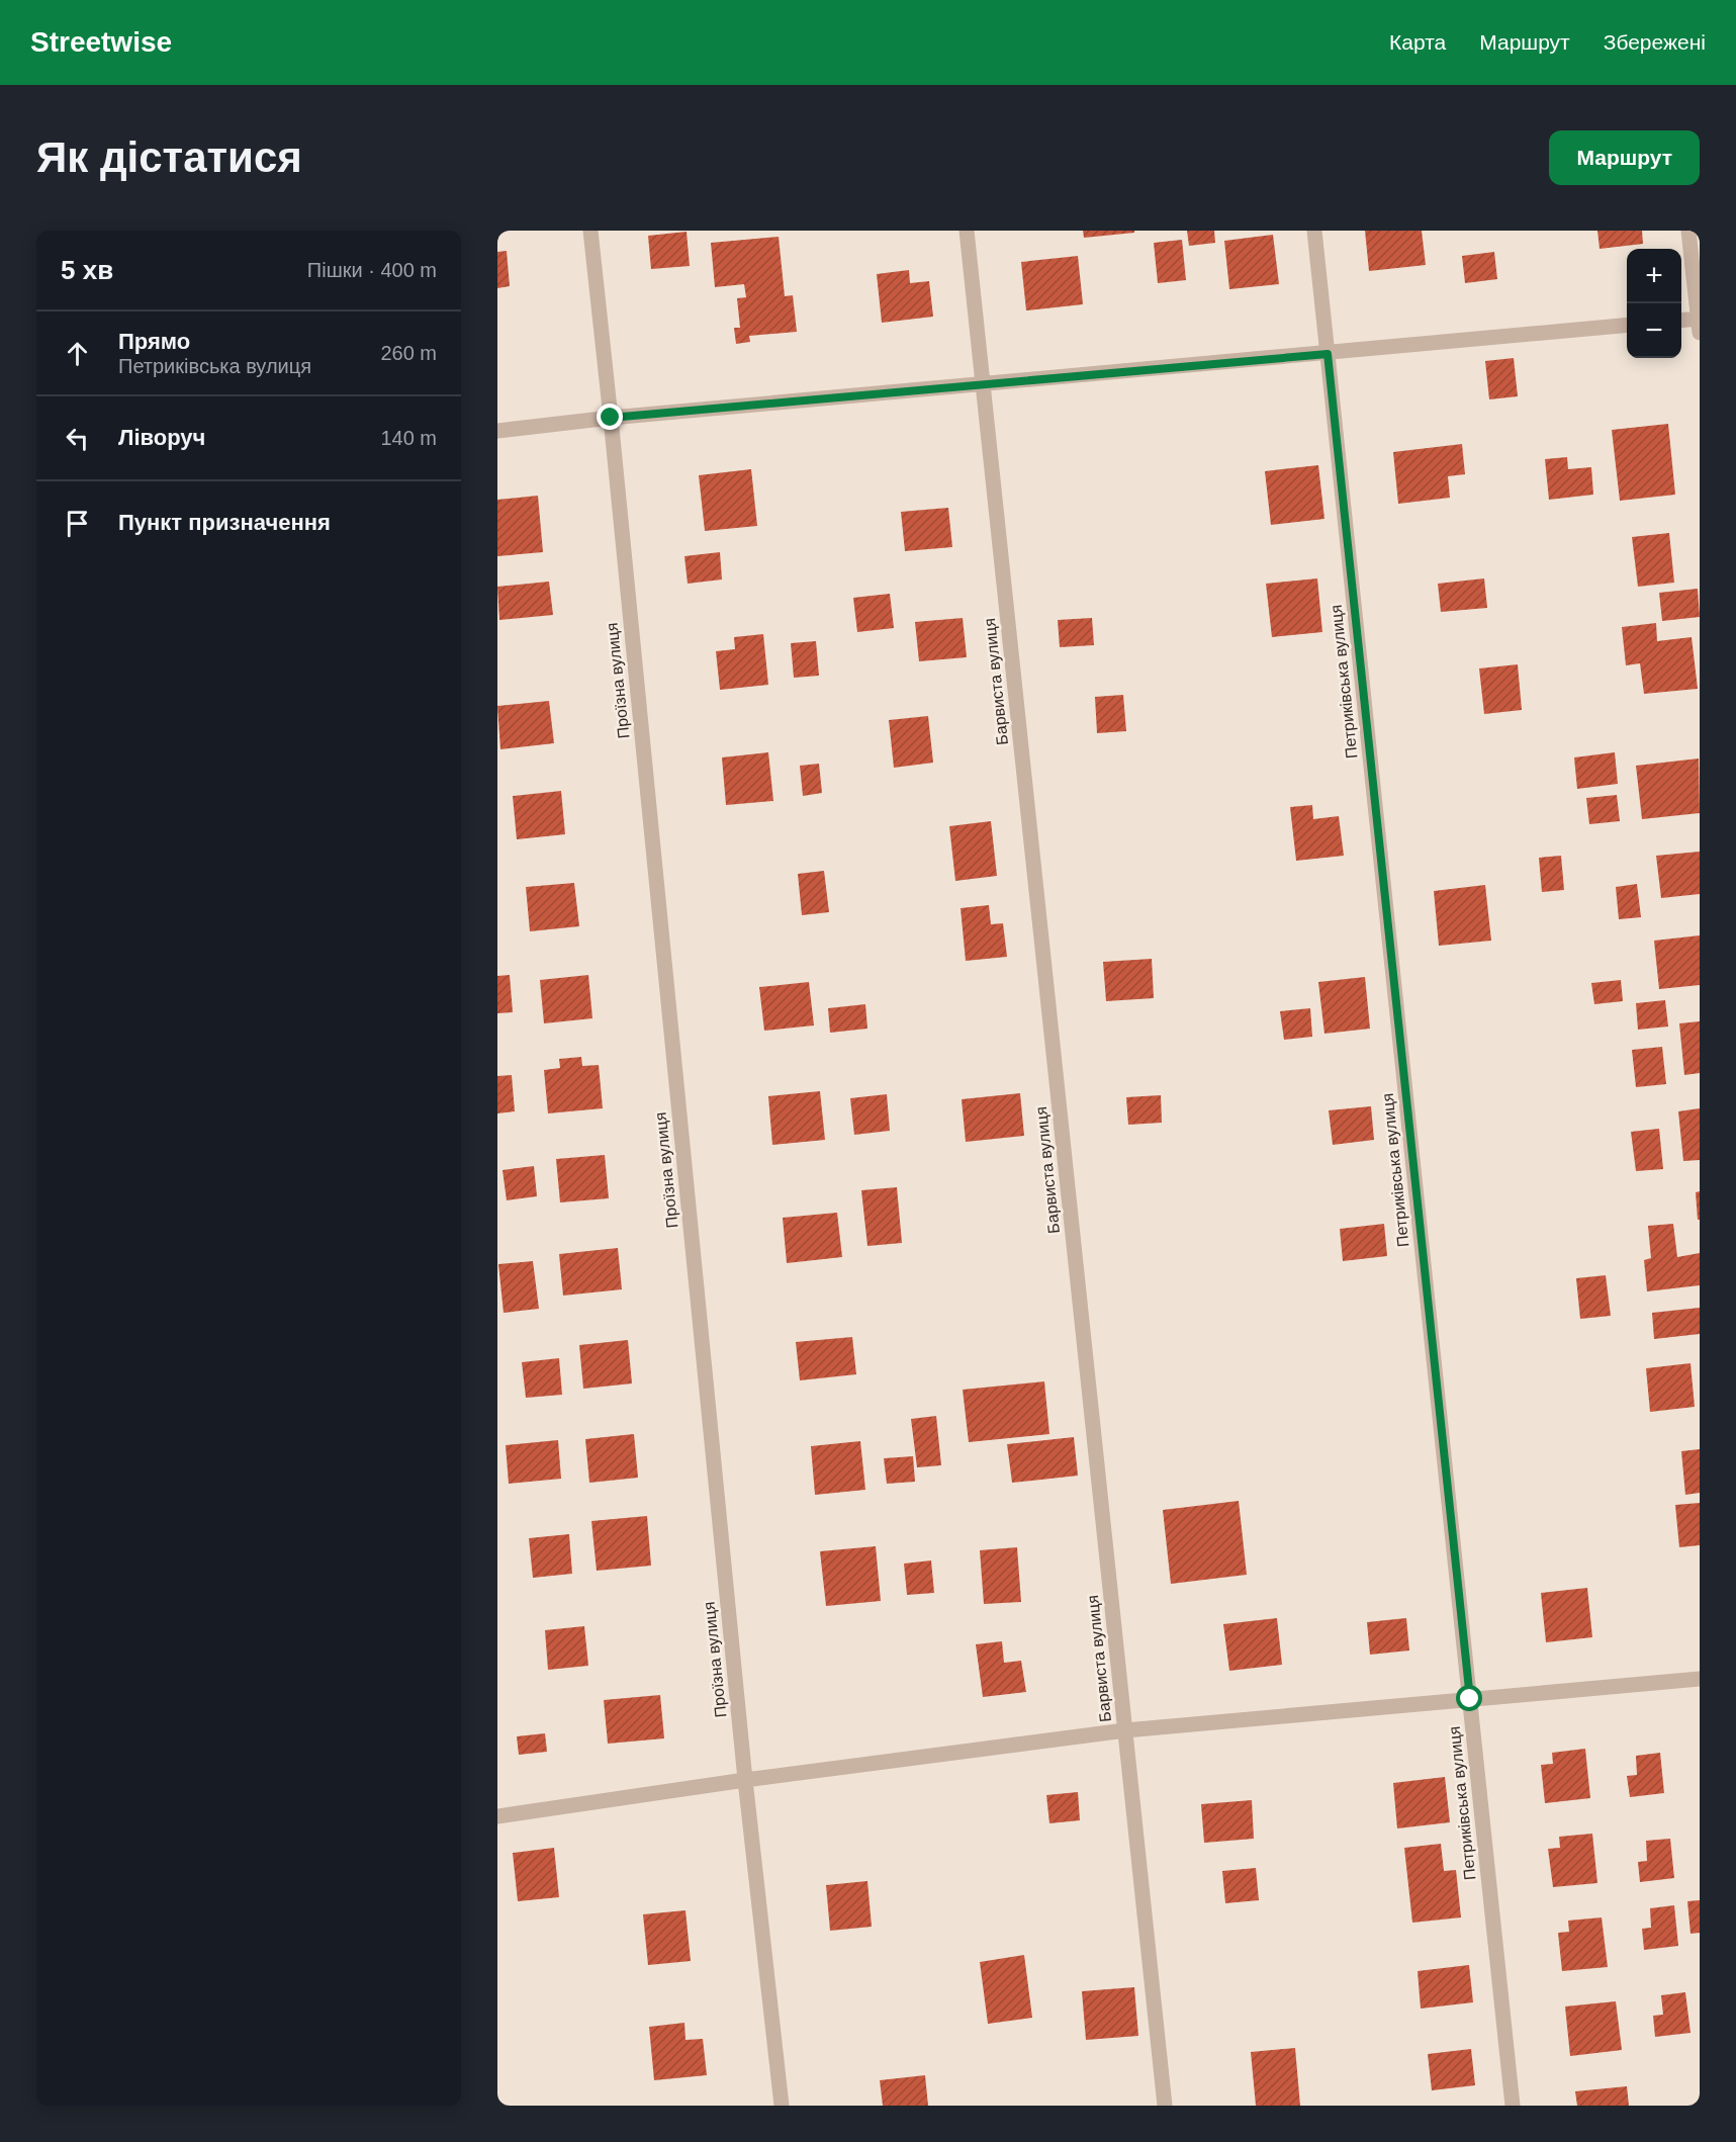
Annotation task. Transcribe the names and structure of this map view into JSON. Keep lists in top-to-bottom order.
{
  "streets": {
    "street": ["Проїзна вулиця", "Барвиста вулиця", "Петриківська вулиця"]
  },
  "page": {
    "header": "Streetwise",
    "nav": ["Карта", "Маршрут", "Збережені"],
    "buttons": "Маршрут",
    "title": "Як дістатися",
    "heading": ["5 хв", "Пішки · 400 m"],
    "map_buttons": ["+", "−"],
    "list": [
      ["Прямо", "Петриківська вулиця", "260 m"],
      ["Ліворуч", "140 m"],
      "Пункт призначення"
    ]
  }
}
